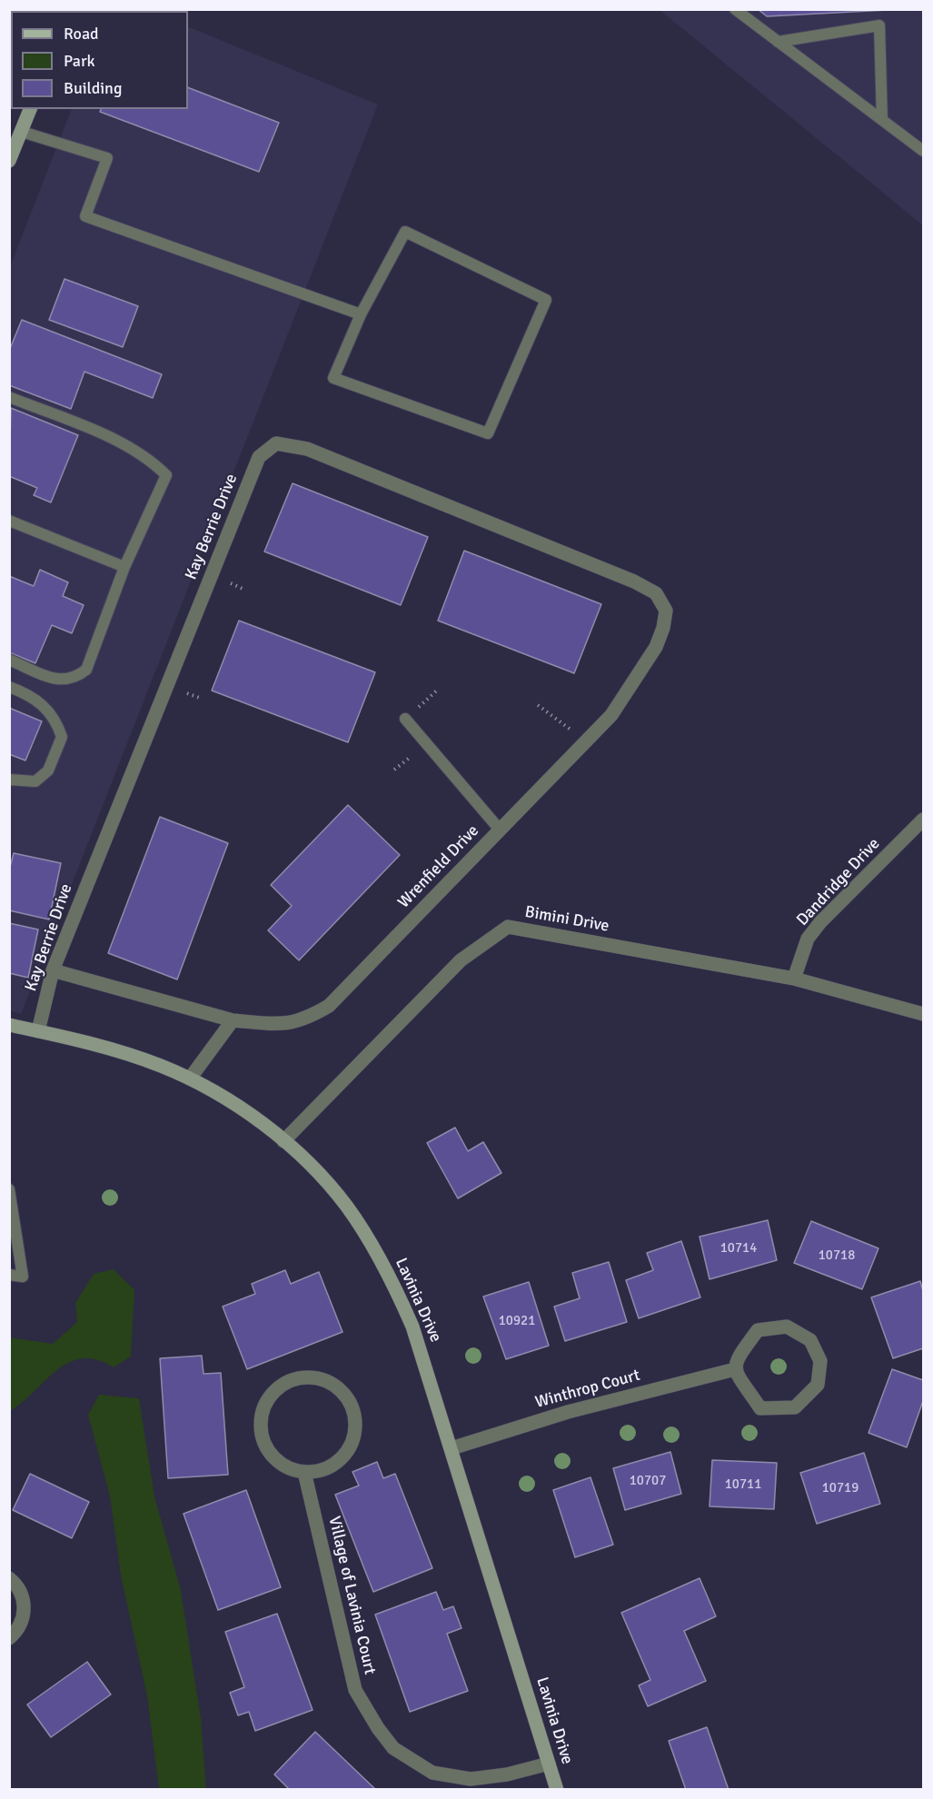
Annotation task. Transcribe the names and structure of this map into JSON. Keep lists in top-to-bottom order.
{
  "streets": {
    "street": [
      "Kay Berrie Drive",
      "Wrenfield Drive",
      "Dandridge Drive",
      "Bimini Drive",
      "Lavinia Drive",
      "Winthrop Court",
      "Village of Lavinia Court"
    ]
  },
  "crossings": [
    ["Kay Berrie Drive", "Wrenfield Drive"],
    ["Kay Berrie Drive", "Lavinia Drive"],
    ["Dandridge Drive", "Bimini Drive"],
    ["Bimini Drive", "Lavinia Drive"],
    ["Lavinia Drive", "Winthrop Court"],
    ["Lavinia Drive", "Village of Lavinia Court"]
  ],
  "house_numbers": [
    "10714",
    "10718",
    "10921",
    "10707",
    "10711",
    "10719"
  ],
  "legend": ["Road", "Park", "Building"]
}
